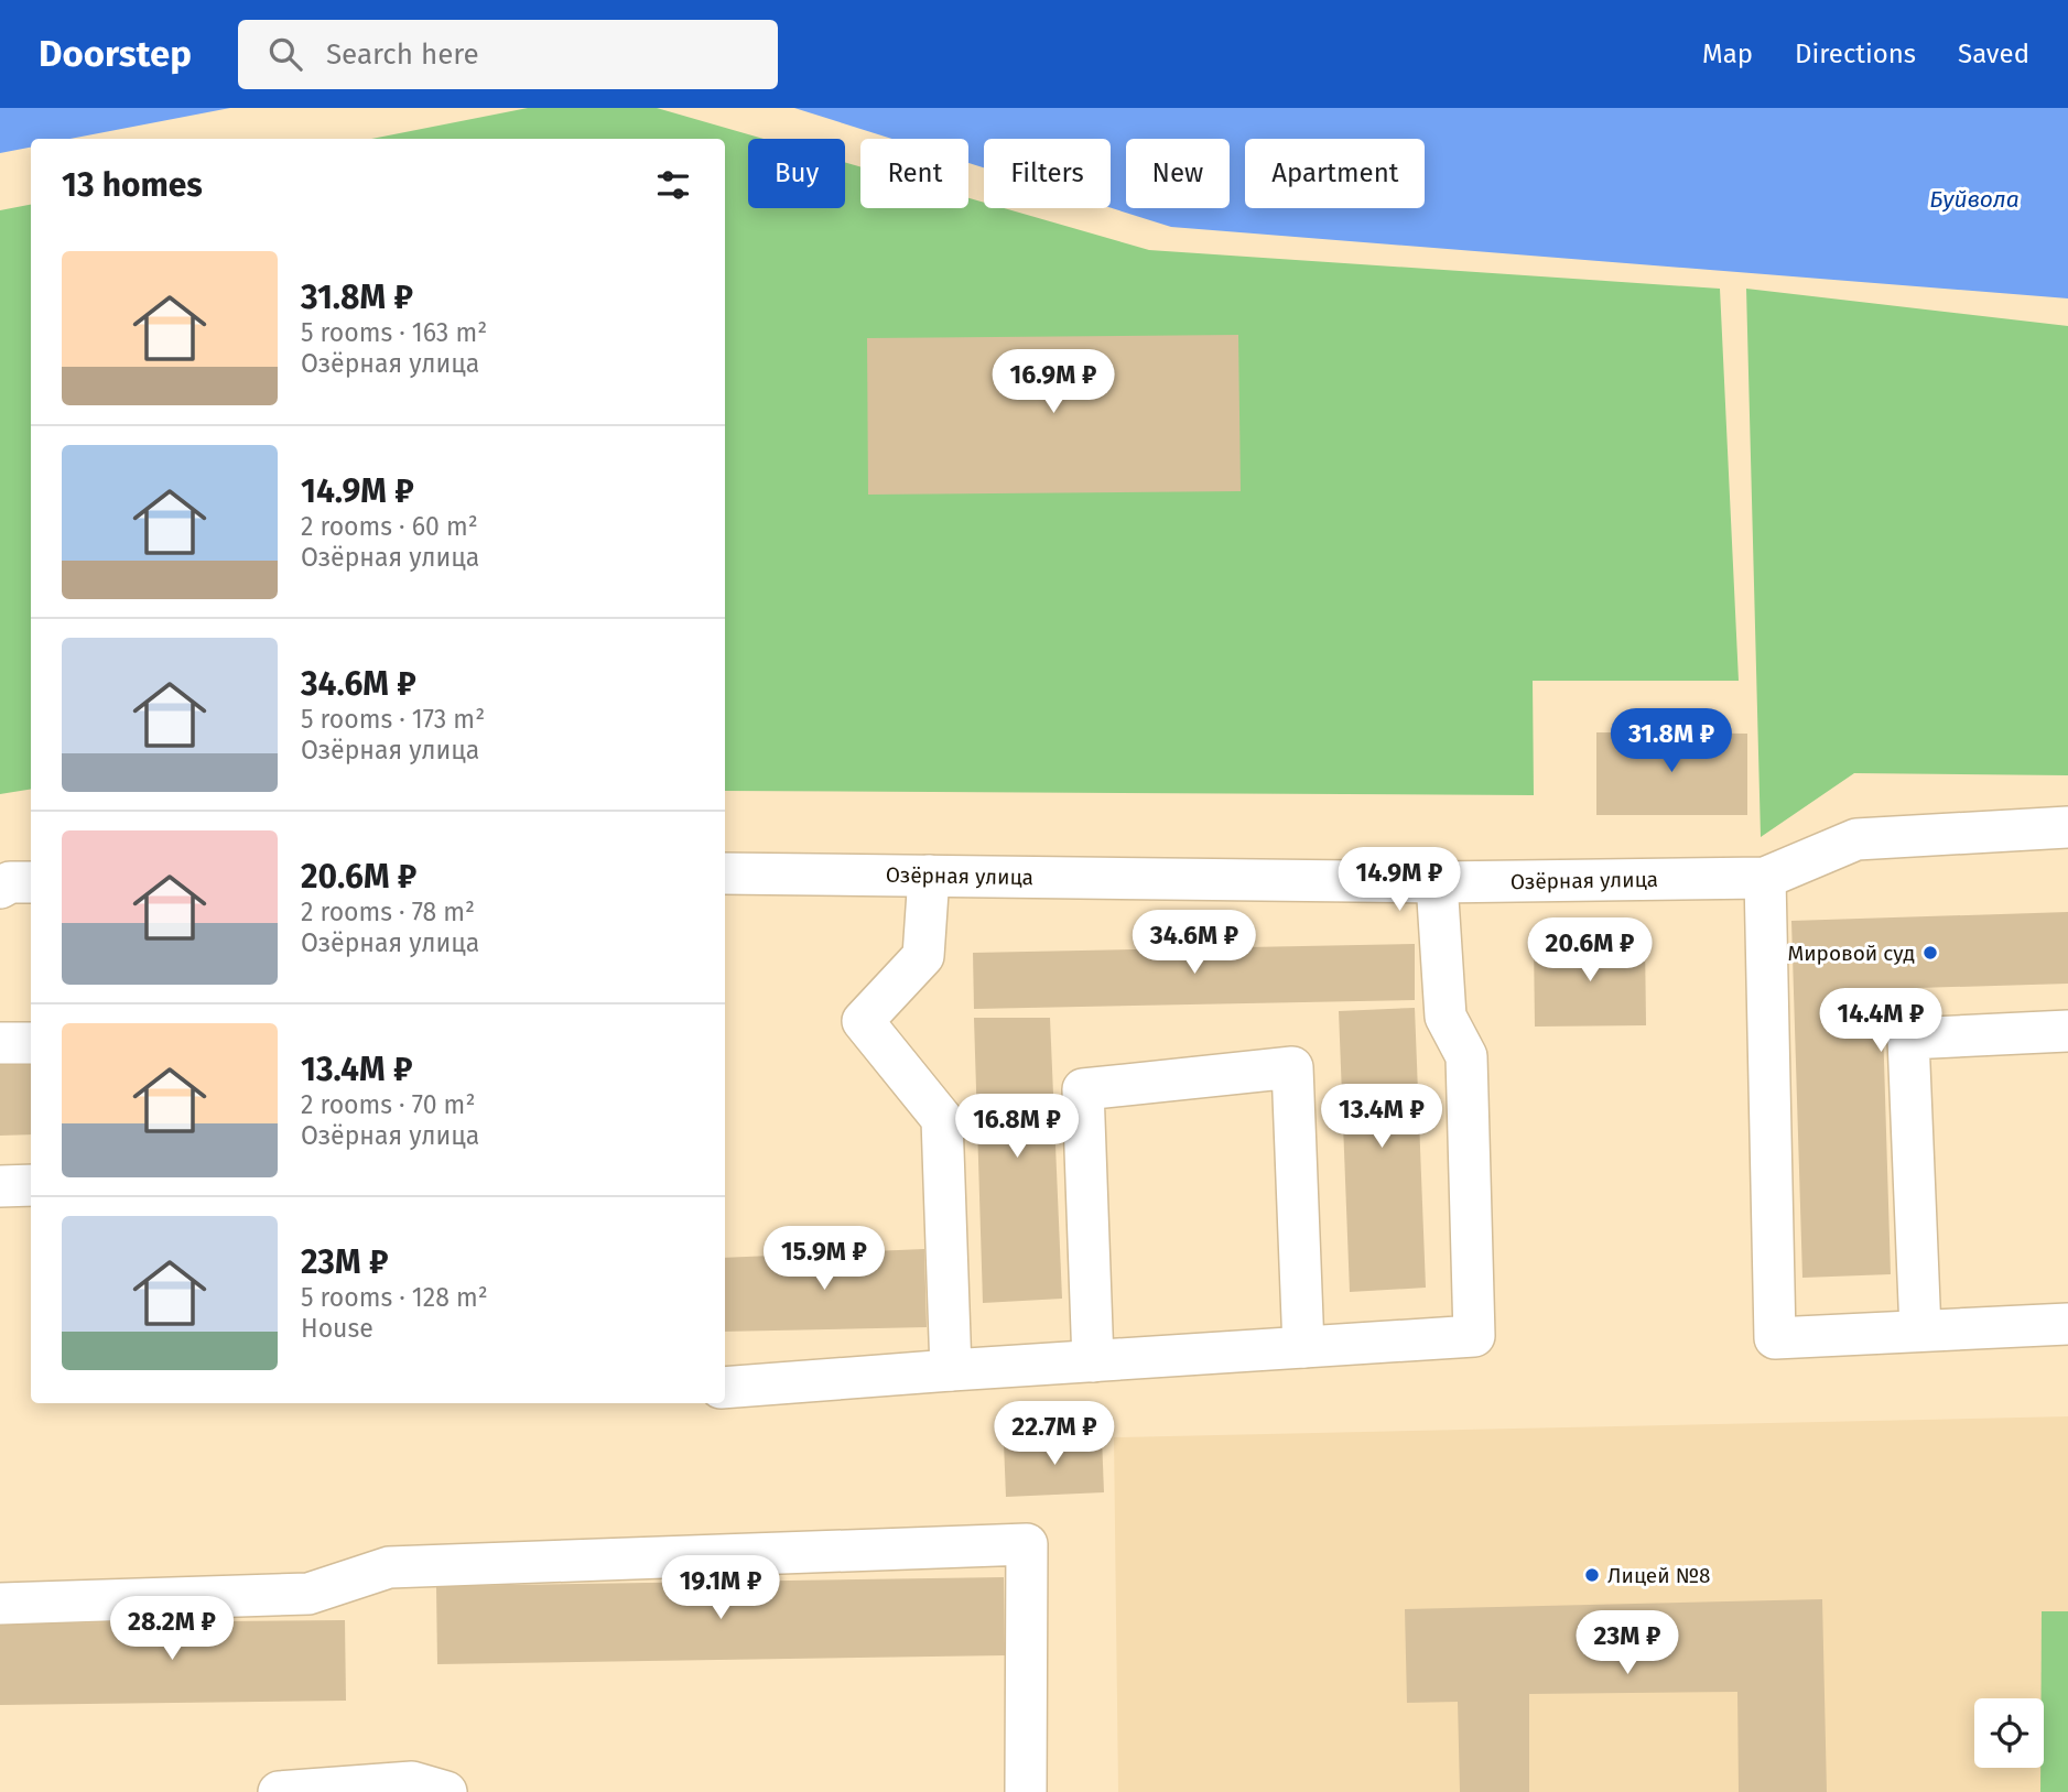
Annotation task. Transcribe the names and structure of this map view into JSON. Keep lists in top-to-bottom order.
{
  "streets": {
    "street": ["Озёрная улица"]
  },
  "water": ["Буйвола"],
  "places": ["Мировой суд", "Лицей №8"],
  "page": {
    "header": "Doorstep",
    "search": "Search here",
    "nav": ["Map", "Directions", "Saved"],
    "chip": [
      "Buy",
      "Rent",
      "Filters",
      "New",
      "Apartment"
    ],
    "heading": "13 homes",
    "list": [
      {
        "name": "31.8M ₽",
        "note": "5 rooms · 163 m² · Озёрная улица"
      },
      {
        "name": "14.9M ₽",
        "note": "2 rooms · 60 m² · Озёрная улица"
      },
      {
        "name": "34.6M ₽",
        "note": "5 rooms · 173 m² · Озёрная улица"
      },
      {
        "name": "20.6M ₽",
        "note": "2 rooms · 78 m² · Озёрная улица"
      },
      {
        "name": "13.4M ₽",
        "note": "2 rooms · 70 m² · Озёрная улица"
      },
      {
        "name": "23M ₽",
        "note": "5 rooms · 128 m² · House"
      }
    ],
    "price": [
      "16.9M ₽",
      "31.8M ₽",
      "14.9M ₽",
      "34.6M ₽",
      "20.6M ₽",
      "14.4M ₽",
      "13.4M ₽",
      "16.8M ₽",
      "15.9M ₽",
      "22.7M ₽",
      "19.1M ₽",
      "28.2M ₽",
      "23M ₽"
    ]
  }
}
